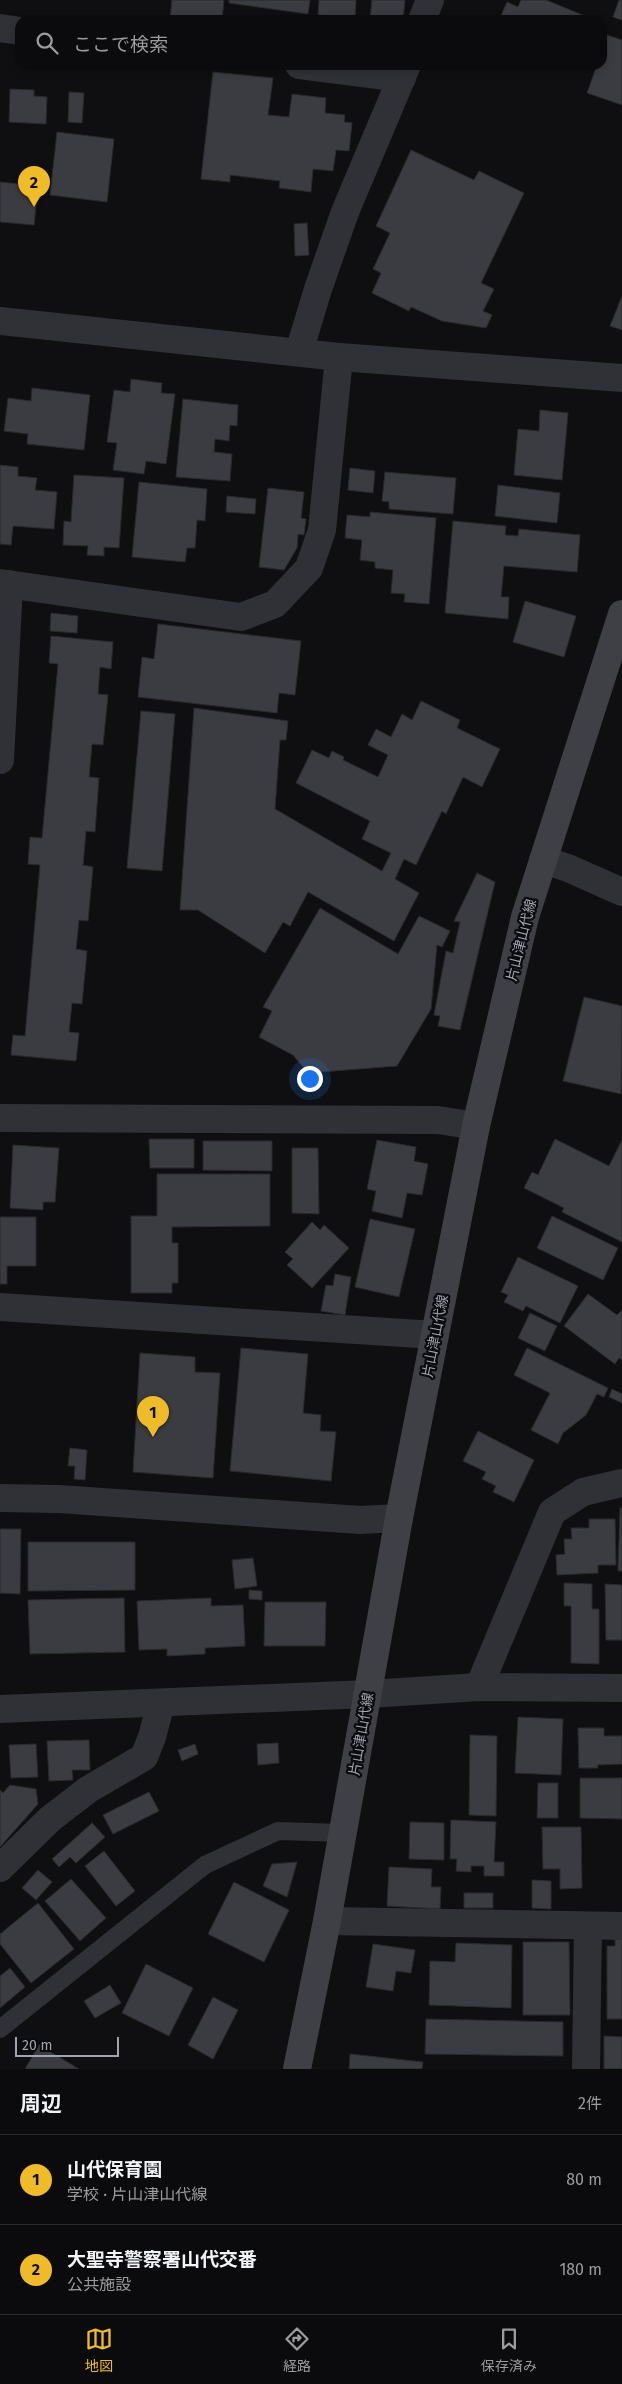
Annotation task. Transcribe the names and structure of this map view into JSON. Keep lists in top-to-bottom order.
{
  "streets": {
    "main road": ["片山津山代線"]
  },
  "scale_bar": "20 m",
  "page": {
    "search": "ここで検索",
    "pins": ["2", "1"],
    "scale": "20 m",
    "heading": ["周辺", "2件"],
    "list": [
      {
        "mark": "1",
        "name": "山代保育園",
        "note": "学校 · 片山津山代線",
        "value": "80 m"
      },
      {
        "mark": "2",
        "name": "大聖寺警察署山代交番",
        "note": "公共施設",
        "value": "180 m"
      }
    ],
    "nav": ["地図", "経路", "保存済み"]
  }
}
